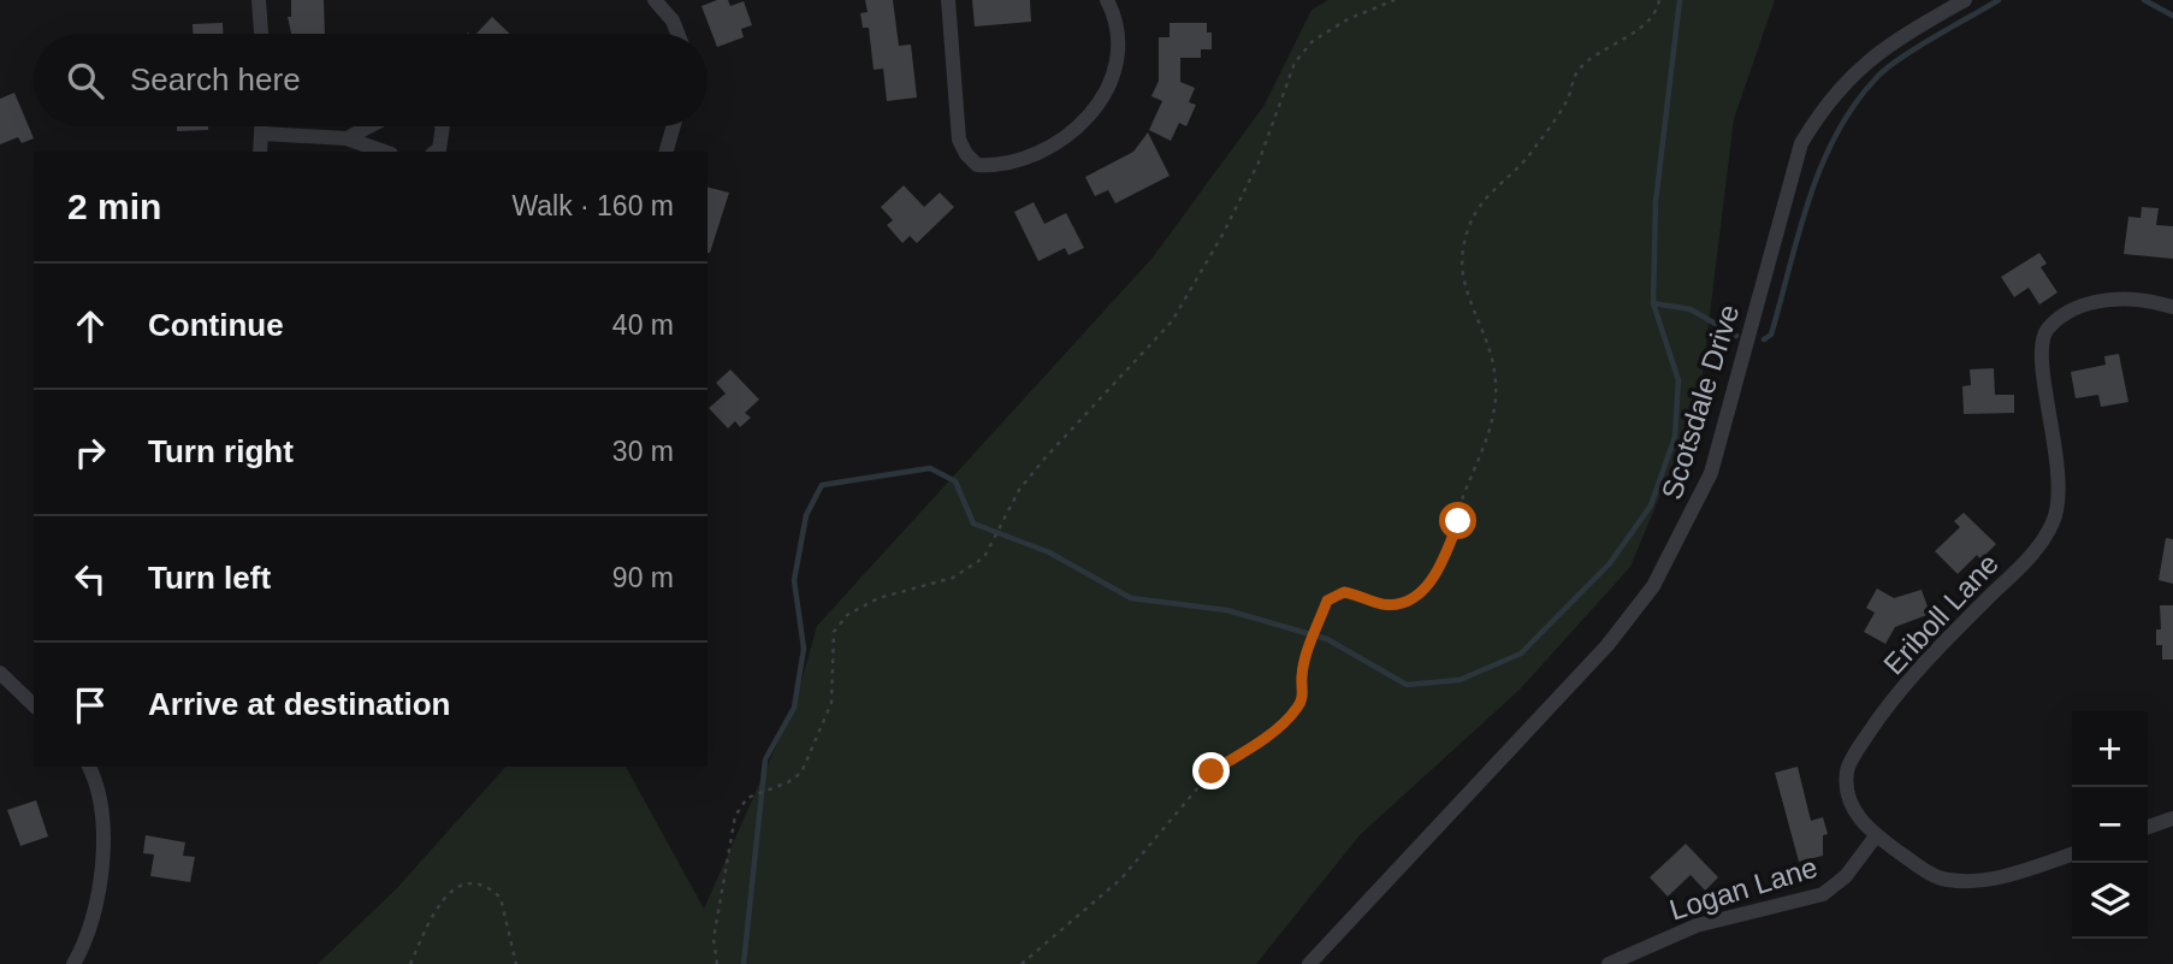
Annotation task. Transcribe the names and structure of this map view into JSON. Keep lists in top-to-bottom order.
{
  "streets": {
    "street": ["Scotsdale Drive", "Eriboll Lane", "Logan Lane"]
  },
  "crossings": [
    ["Eriboll Lane", "Logan Lane"]
  ],
  "page": {
    "search": "Search here",
    "heading": ["2 min", "Walk · 160 m"],
    "list": [
      ["Continue", "40 m"],
      ["Turn right", "30 m"],
      ["Turn left", "90 m"],
      "Arrive at destination"
    ],
    "map_buttons": ["+", "−"]
  }
}
